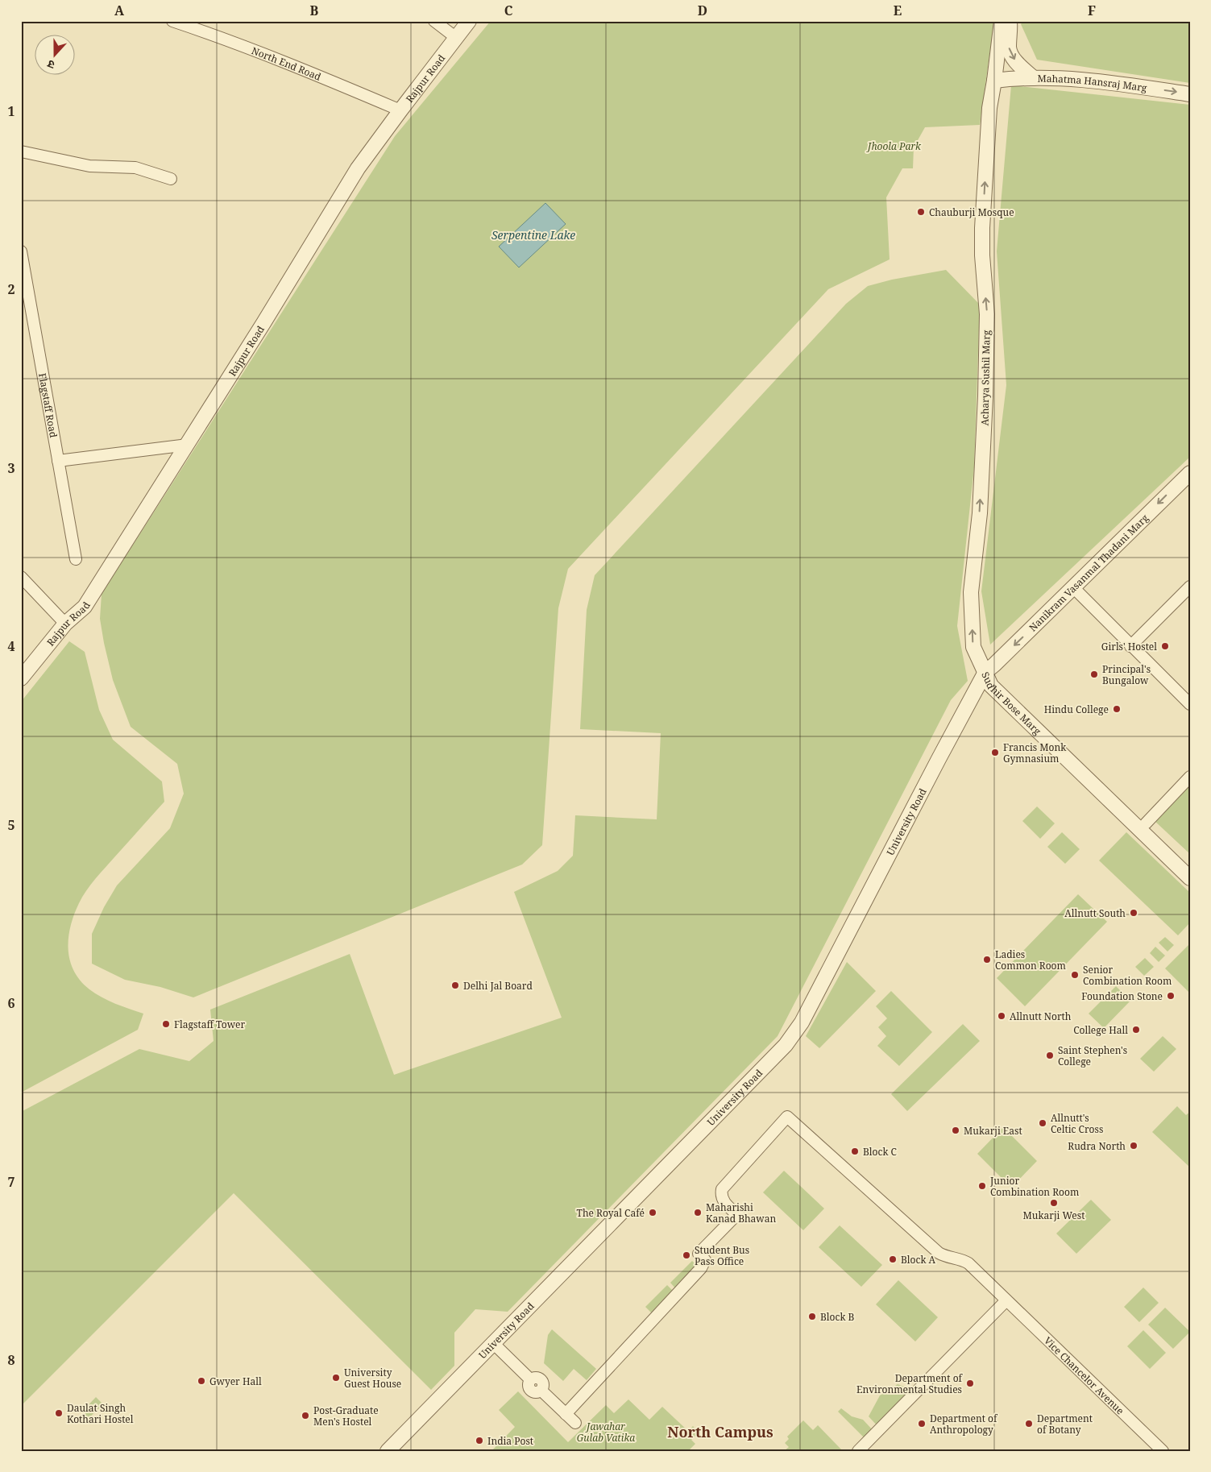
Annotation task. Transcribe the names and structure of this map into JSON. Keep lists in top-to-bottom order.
{
  "streets": {
    "street": [
      "North End Road",
      "Rajpur Road",
      "Mahatma Hansraj Marg",
      "Acharya Sushil Marg",
      "Flagstaff Road",
      "Nanikram Vasanmal Thadani Marg",
      "Sudhir Bose Marg",
      "University Road",
      "Vice Chancelor Avenue"
    ]
  },
  "crossings": [
    ["North End Road", "Rajpur Road"],
    ["Mahatma Hansraj Marg", "Acharya Sushil Marg"],
    ["Acharya Sushil Marg", "Nanikram Vasanmal Thadani Marg"],
    ["Acharya Sushil Marg", "Sudhir Bose Marg"],
    ["Acharya Sushil Marg", "University Road"],
    ["Nanikram Vasanmal Thadani Marg", "Sudhir Bose Marg"],
    ["Nanikram Vasanmal Thadani Marg", "University Road"],
    ["Sudhir Bose Marg", "University Road"]
  ],
  "one_way": ["Mahatma Hansraj Marg", "Acharya Sushil Marg", "Nanikram Vasanmal Thadani Marg"],
  "districts": ["North Campus"],
  "water": ["Serpentine Lake"],
  "parks": ["Jhoola Park", "Jawahar Gulab Vatika"],
  "places": [
    "Chauburji Mosque",
    "Girls' Hostel",
    "Principal's Bungalow",
    "Hindu College",
    "Francis Monk Gymnasium",
    "Allnutt South",
    "Ladies Common Room",
    "Senior Combination Room",
    "Delhi Jal Board",
    "Foundation Stone",
    "Allnutt North",
    "Flagstaff Tower",
    "College Hall",
    "Saint Stephen's College",
    "Allnutt's Celtic Cross",
    "Mukarji East",
    "Rudra North",
    "Block C",
    "Junior Combination Room",
    "Mukarji West",
    "The Royal Café",
    "Maharishi Kanad Bhawan",
    "Student Bus Pass Office",
    "Block A",
    "Block B",
    "University Guest House",
    "Gwyer Hall",
    "Department of Environmental Studies",
    "Daulat Singh Kothari Hostel",
    "Post-Graduate Men's Hostel",
    "Department of Anthropology",
    "Department of Botany",
    "India Post"
  ],
  "north": "bottom",
  "grid": {
    "columns": [
      "A",
      "B",
      "C",
      "D",
      "E",
      "F"
    ],
    "rows": [
      "1",
      "2",
      "3",
      "4",
      "5",
      "6",
      "7",
      "8"
    ]
  }
}
